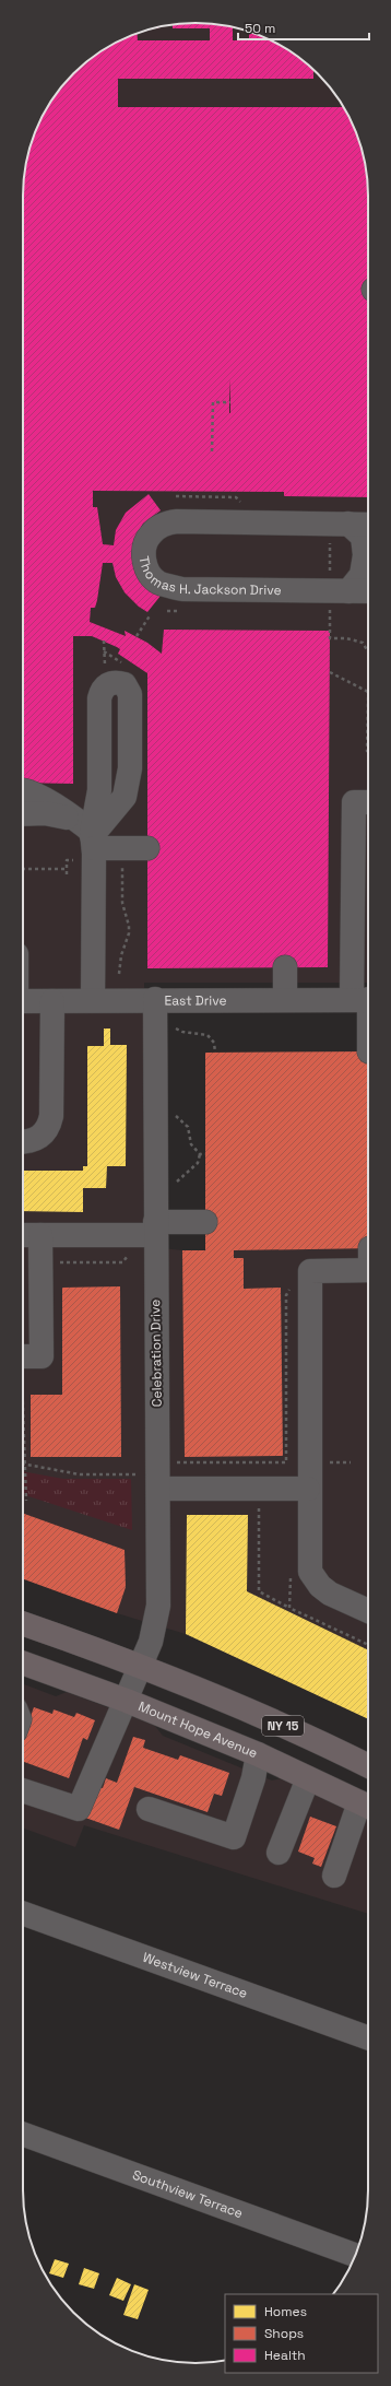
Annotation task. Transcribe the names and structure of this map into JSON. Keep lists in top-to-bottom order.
{
  "streets": {
    "main road": ["NY 15", "Mount Hope Avenue"],
    "street": [
      "Thomas H. Jackson Drive",
      "East Drive",
      "Celebration Drive",
      "Westview Terrace",
      "Southview Terrace"
    ]
  },
  "crossings": [
    ["East Drive", "Celebration Drive"],
    ["Celebration Drive", "NY 15"],
    ["Celebration Drive", "Mount Hope Avenue"]
  ],
  "legend": ["Homes", "Shops", "Health"],
  "scale_bar": "50 m"
}
